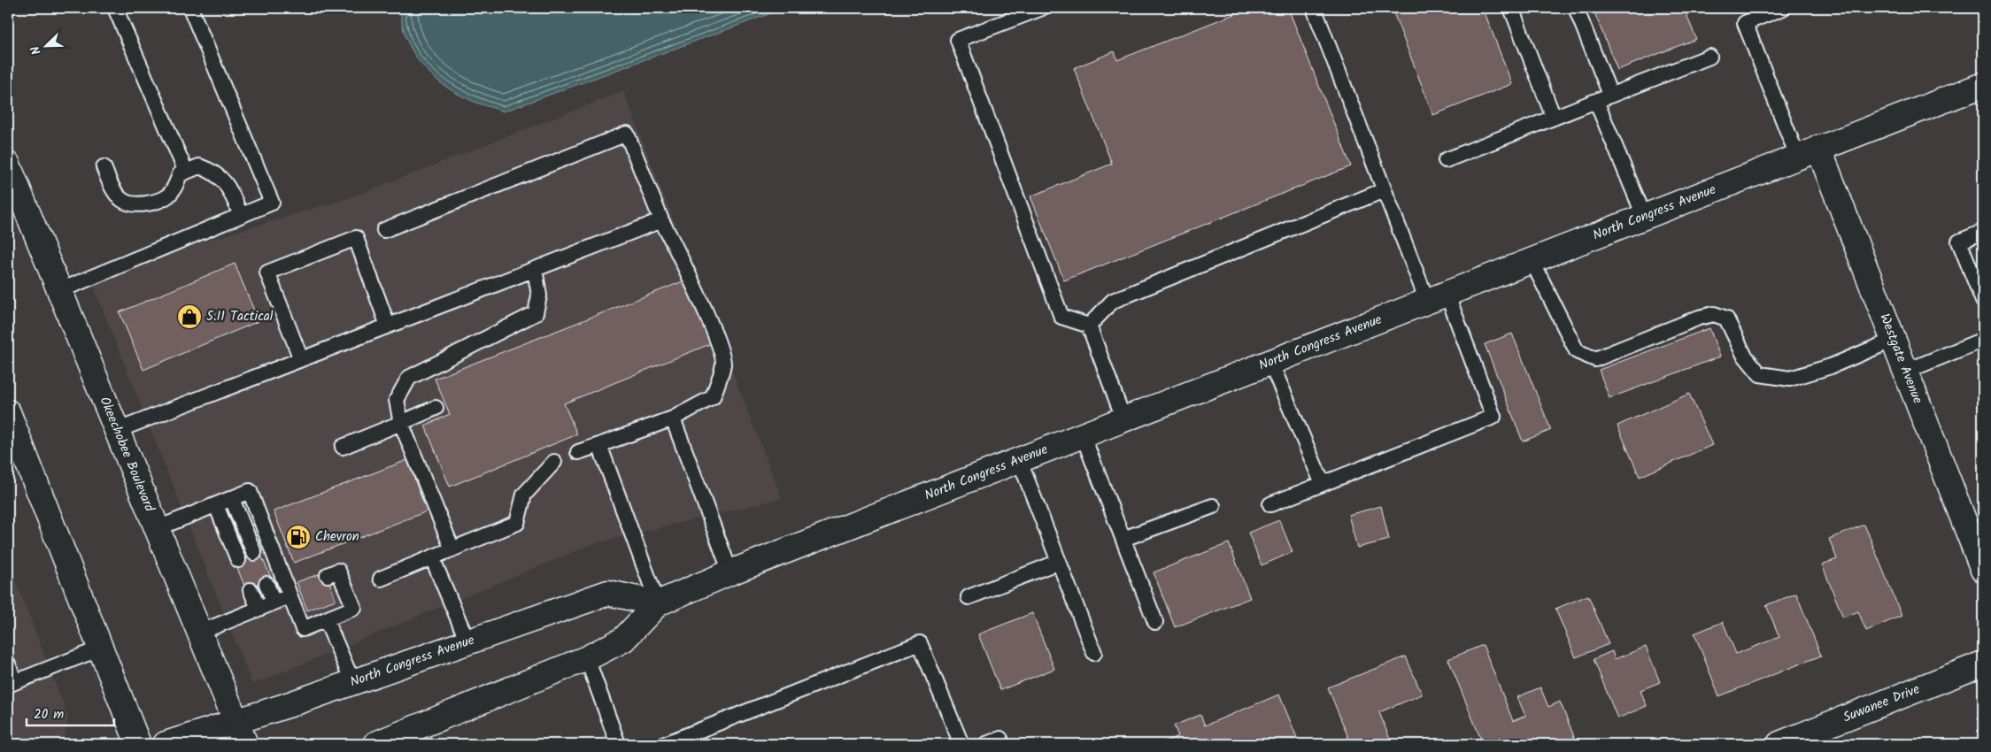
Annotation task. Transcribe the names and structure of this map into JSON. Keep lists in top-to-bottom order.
{
  "streets": {
    "street": [
      "North Congress Avenue",
      "Westgate Avenue",
      "Okeechobee Boulevard",
      "Suwanee Drive"
    ]
  },
  "crossings": [
    ["North Congress Avenue", "Westgate Avenue"],
    ["North Congress Avenue", "Okeechobee Boulevard"]
  ],
  "places": {
    "shop": ["5.11 Tactical"],
    "fuel station": ["Chevron"]
  },
  "scale_bar": "20 m",
  "north": "bottom left"
}
